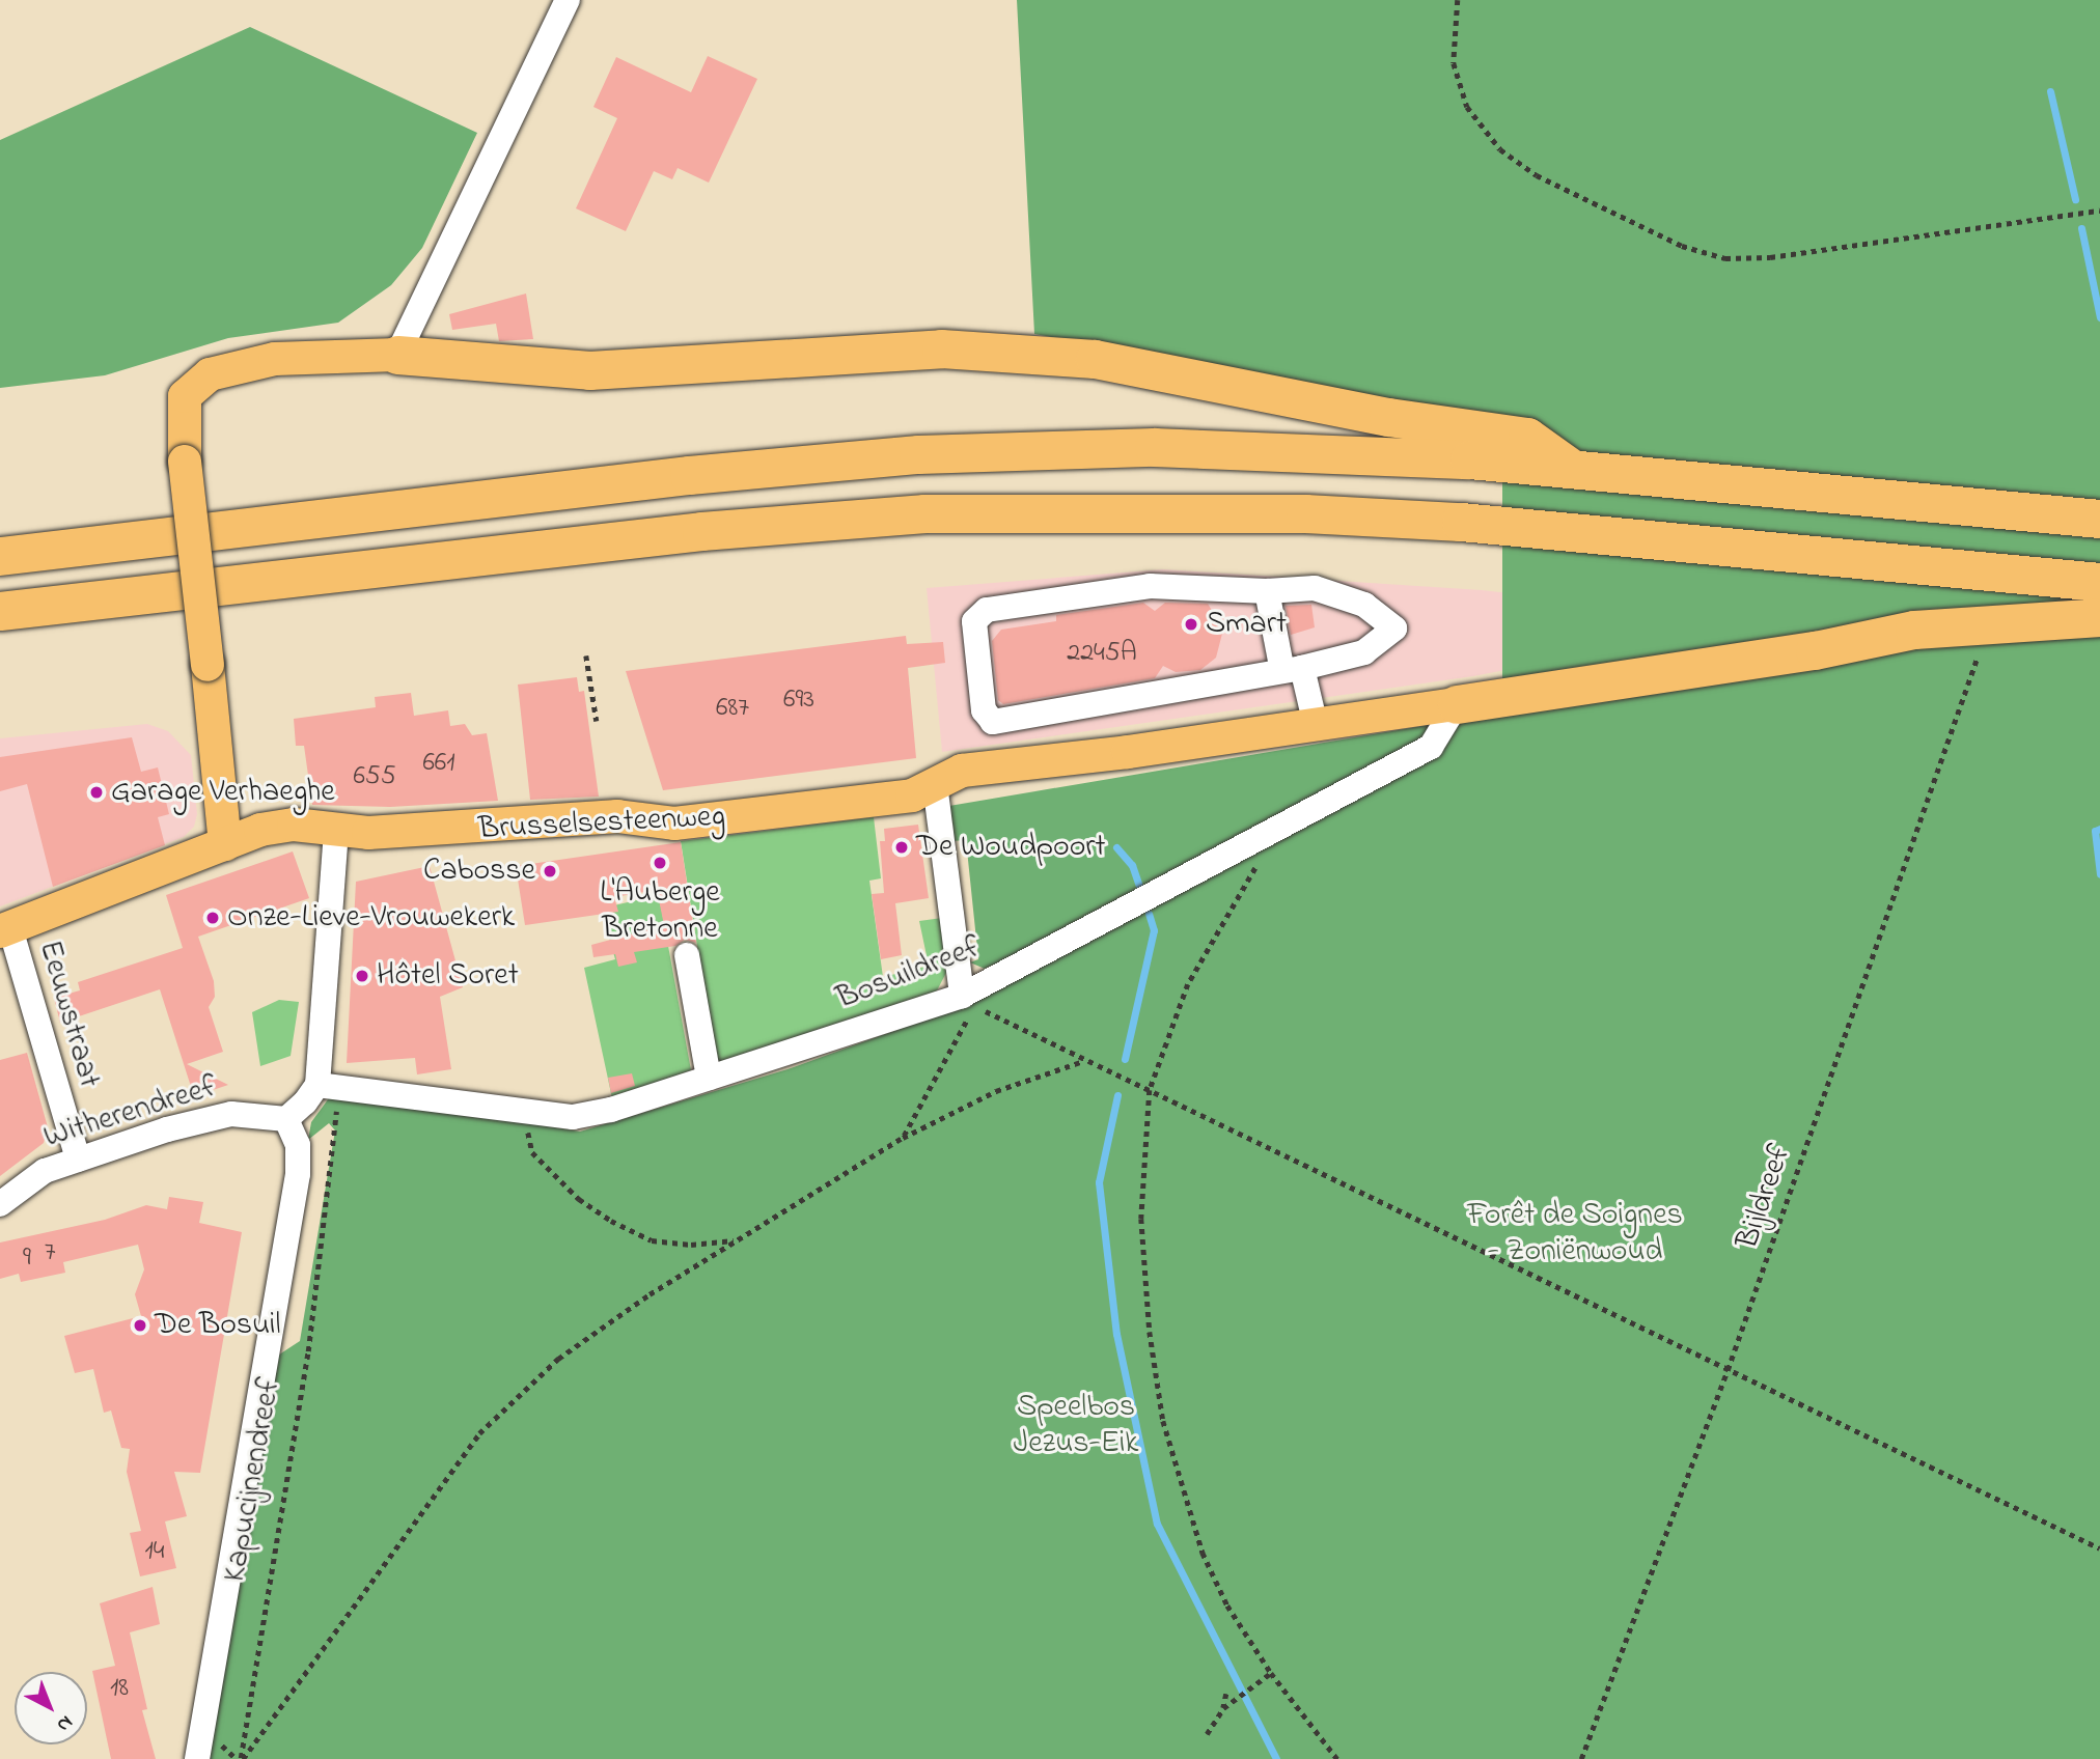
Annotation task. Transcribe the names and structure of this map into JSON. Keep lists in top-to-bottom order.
{
  "streets": {
    "main road": ["Brusselsesteenweg"],
    "street": [
      "Bosuildreef",
      "Eeuwstraat",
      "Witherendreef",
      "Kapucijnendreef"
    ],
    "path": ["Bijldreef"]
  },
  "crossings": [
    ["Brusselsesteenweg", "Bosuildreef"],
    ["Brusselsesteenweg", "Eeuwstraat"],
    ["Bosuildreef", "Kapucijnendreef"],
    ["Eeuwstraat", "Witherendreef"],
    ["Witherendreef", "Kapucijnendreef"]
  ],
  "parks": ["Forêt de Soignes - Zoniënwoud", "Speelbos Jezus-Eik"],
  "places": [
    "Smart",
    "Garage Verhaeghe",
    "De Woudpoort",
    "L'Auberge Bretonne",
    "Cabosse",
    "Onze-Lieve-Vrouwekerk",
    "Hôtel Soret",
    "De Bosuil"
  ],
  "house_numbers": [
    "2245A",
    "693",
    "687",
    "661",
    "655",
    "7",
    "9",
    "14",
    "18"
  ],
  "north": "bottom right"
}
